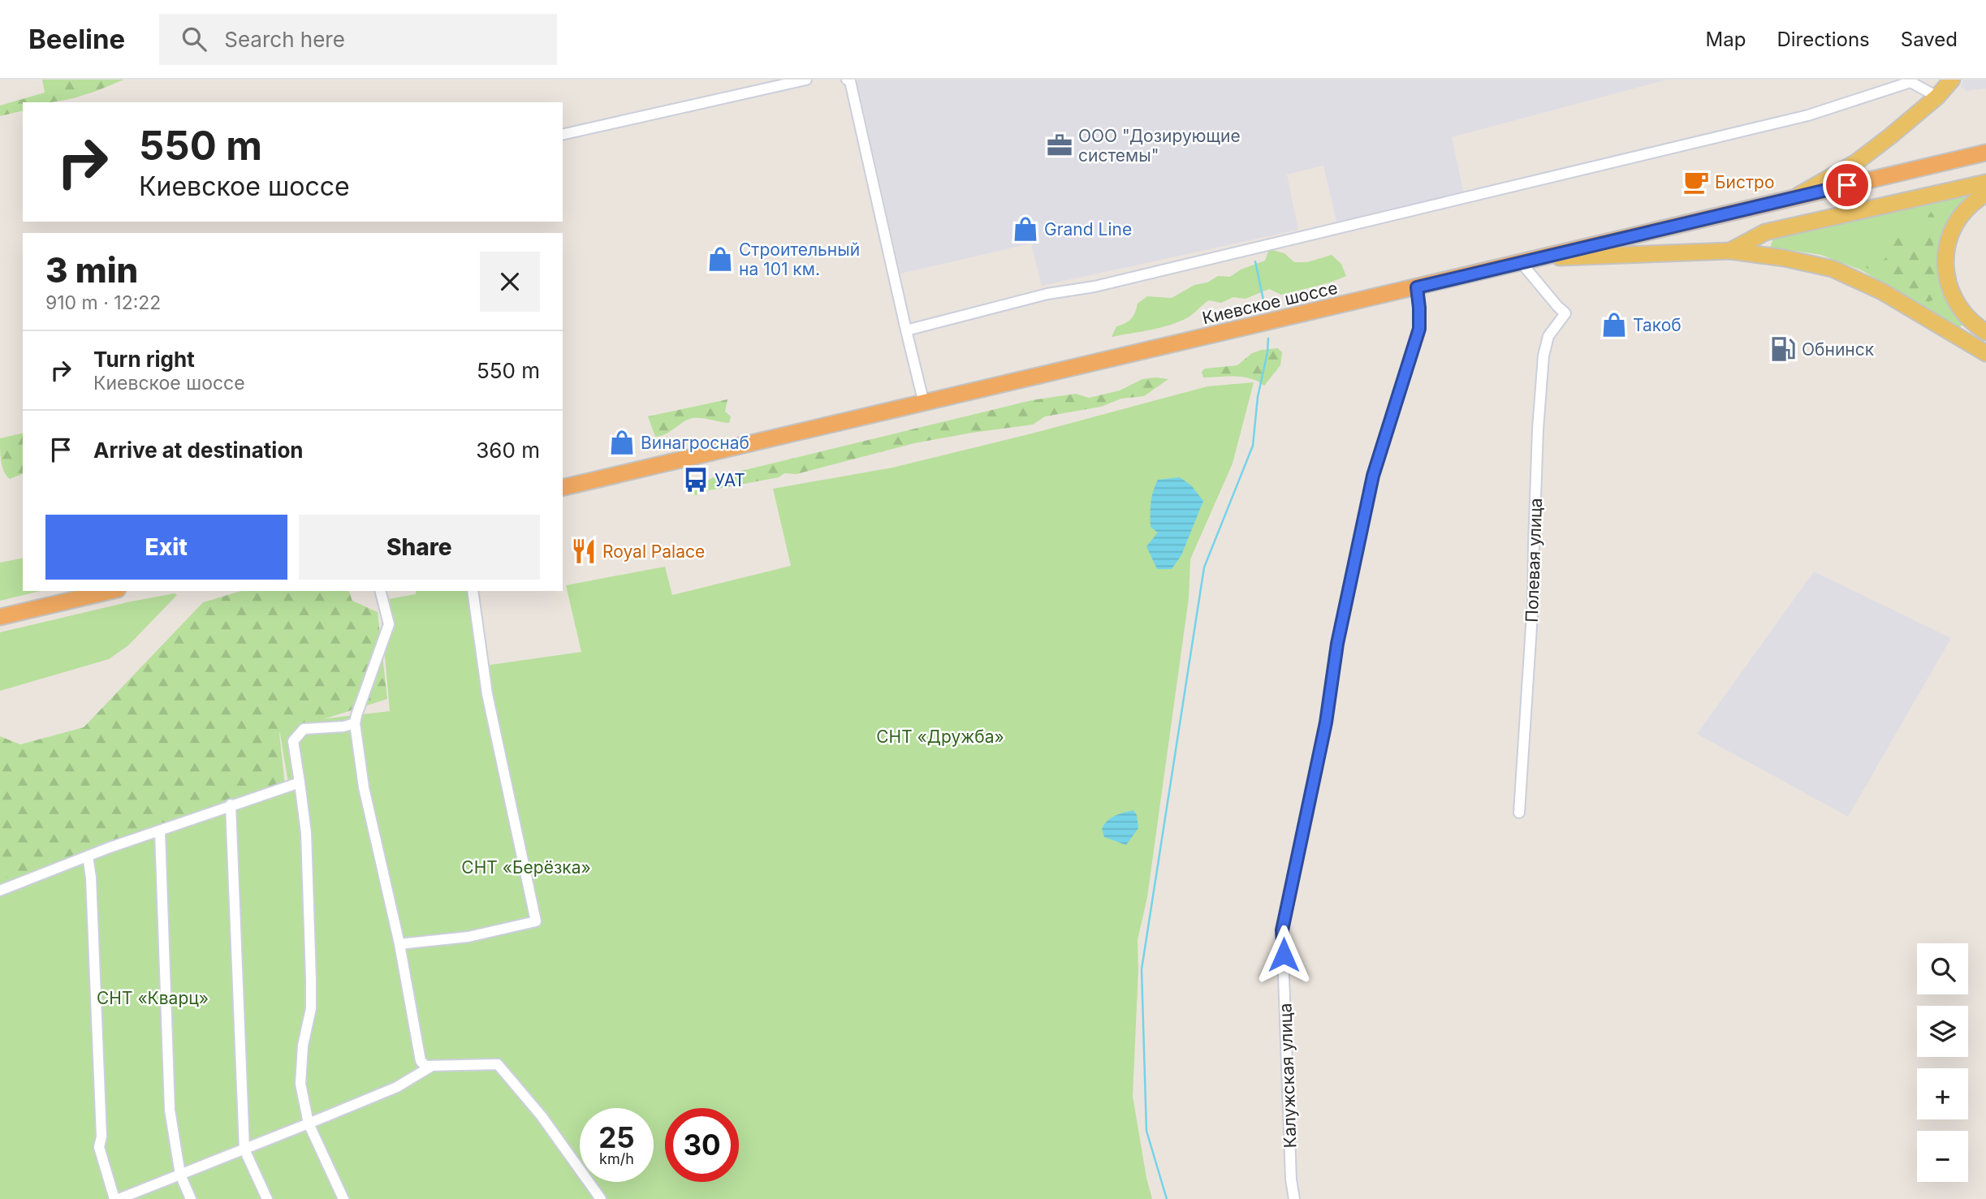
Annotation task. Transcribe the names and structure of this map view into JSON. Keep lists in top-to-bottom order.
{
  "streets": {
    "highway": ["Киевское шоссе"],
    "street": ["Полевая улица", "Калужская улица"]
  },
  "crossings": [
    ["Киевское шоссе", "Полевая улица"],
    ["Киевское шоссе", "Калужская улица"]
  ],
  "parks": ["СНТ «Дружба»", "СНТ «Берёзка»", "СНТ «Кварц»"],
  "places": {
    "office": ["ООО \"Дозирующие системы\""],
    "cafe": ["Бистро"],
    "shop": [
      "Grand Line",
      "Строительный на 101 км.",
      "Такоб",
      "Винагроснаб"
    ],
    "fuel station": ["Обнинск"],
    "bus stop": ["УАТ"],
    "restaurant": ["Royal Palace"]
  },
  "page": {
    "header": "Beeline",
    "search": "Search here",
    "nav": ["Map", "Directions", "Saved"],
    "turn": ["550 m", "Киевское шоссе"],
    "heading": ["3 min", "910 m · 12:22"],
    "list": [
      {
        "name": "Turn right",
        "note": "Киевское шоссе",
        "value": "550 m"
      },
      {
        "name": "Arrive at destination",
        "value": "360 m"
      }
    ],
    "buttons": ["Exit", "Share"],
    "map_buttons": ["+", "−"],
    "speed": "25 km/h",
    "limit": "30"
  }
}
